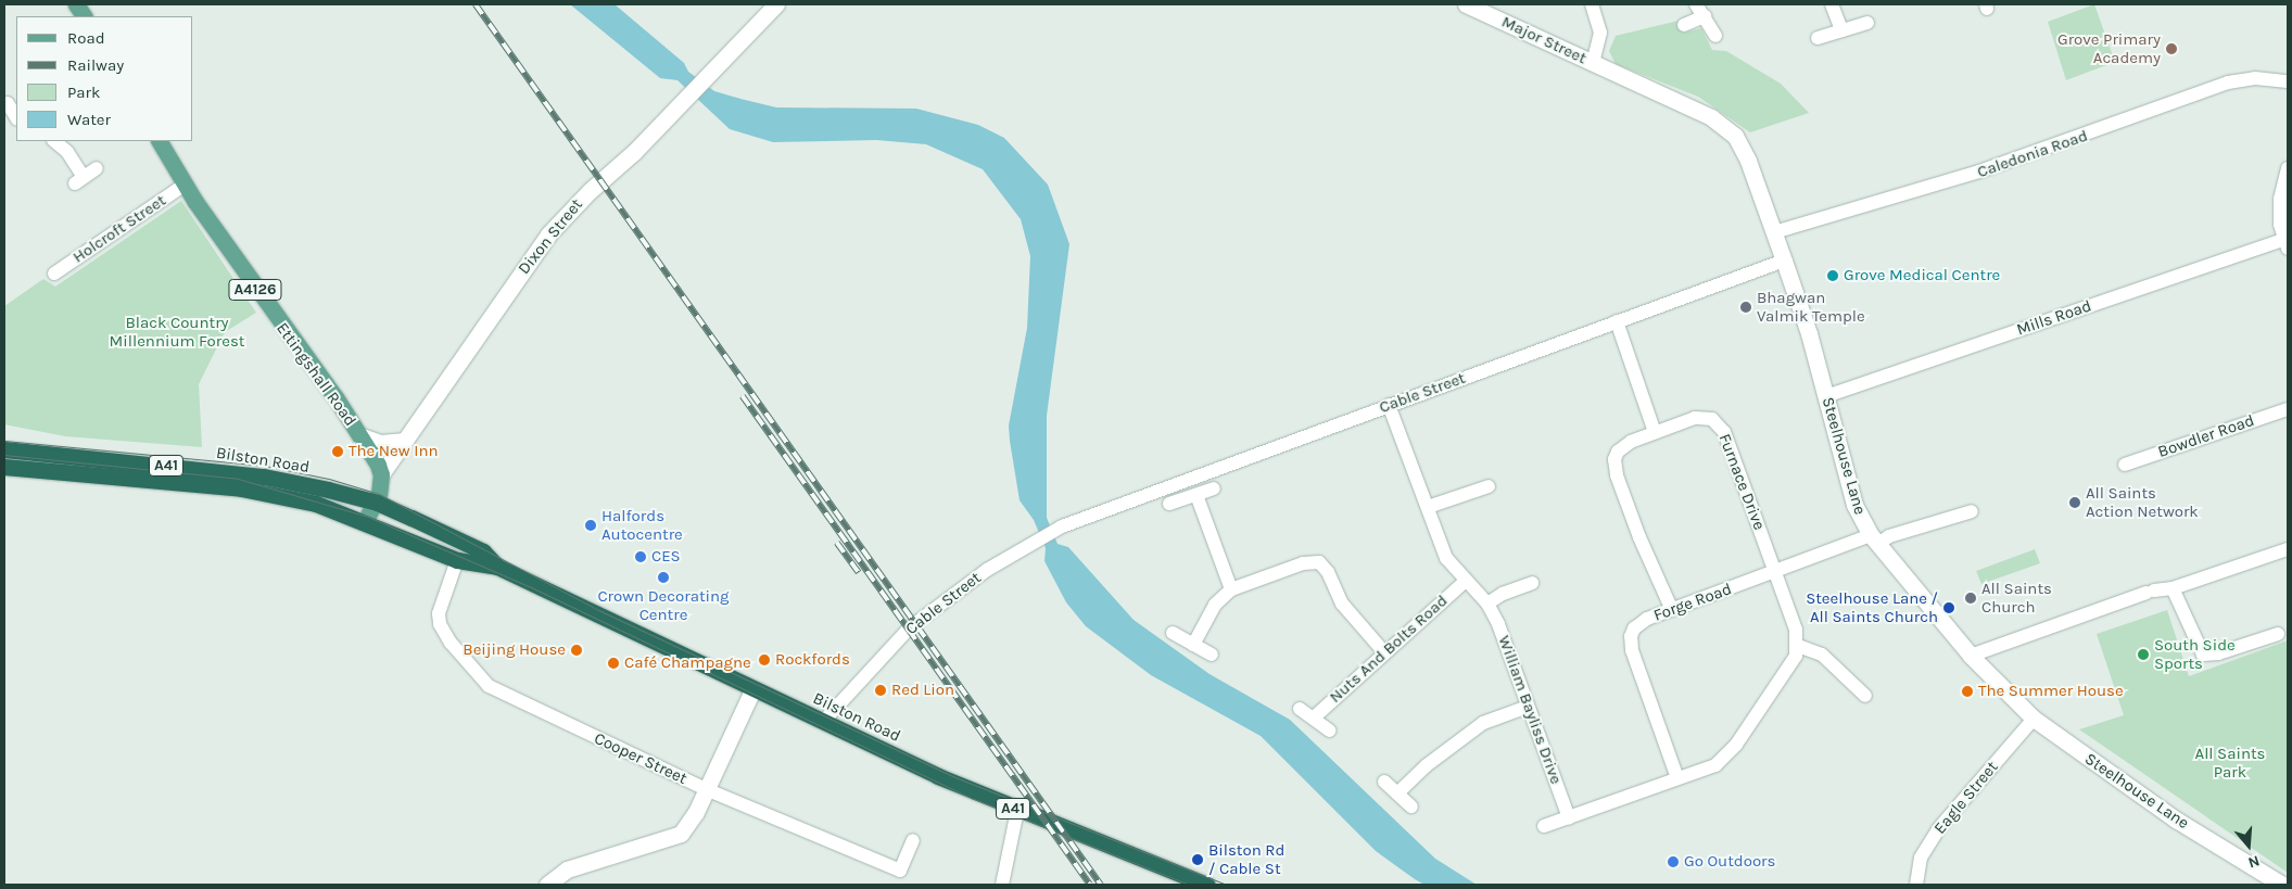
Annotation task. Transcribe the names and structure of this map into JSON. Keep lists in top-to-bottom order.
{
  "streets": {
    "highway": ["Bilston Road", "A41"],
    "main road": ["A4126", "Ettingshall Road"],
    "street": [
      "Major Street",
      "Caledonia Road",
      "Holcroft Street",
      "Dixon Street",
      "Mills Road",
      "Cable Street",
      "Bowdler Road",
      "Steelhouse Lane",
      "Furnace Drive",
      "Forge Road",
      "Nuts And Bolts Road",
      "William Bayliss Drive",
      "Cooper Street",
      "Eagle Street"
    ]
  },
  "crossings": [
    ["Major Street", "Steelhouse Lane"],
    ["Caledonia Road", "Steelhouse Lane"],
    ["Holcroft Street", "Ettingshall Road"],
    ["Dixon Street", "Ettingshall Road"],
    ["Mills Road", "Steelhouse Lane"],
    ["Cable Street", "Steelhouse Lane"],
    ["Cable Street", "Bilston Road"],
    ["Cable Street", "William Bayliss Drive"],
    ["Steelhouse Lane", "Forge Road"],
    ["Steelhouse Lane", "Eagle Street"],
    ["Bilston Road", "Cooper Street"],
    ["Furnace Drive", "Forge Road"],
    ["Nuts And Bolts Road", "William Bayliss Drive"]
  ],
  "parks": ["Black Country Millennium Forest", "All Saints Park"],
  "places": [
    "Grove Primary Academy",
    "Grove Medical Centre",
    "Bhagwan Valmik Temple",
    "The New Inn",
    "All Saints Action Network",
    "Halfords Autocentre",
    "CES",
    "Crown Decorating Centre",
    "All Saints Church",
    "Steelhouse Lane / All Saints Church",
    "Beijing House",
    "South Side Sports",
    "Rockfords",
    "Café Champagne",
    "Red Lion",
    "The Summer House",
    "Bilston Rd / Cable St",
    "Go Outdoors"
  ],
  "legend": [
    "Road",
    "Railway",
    "Park",
    "Water"
  ],
  "north": "bottom"
}
